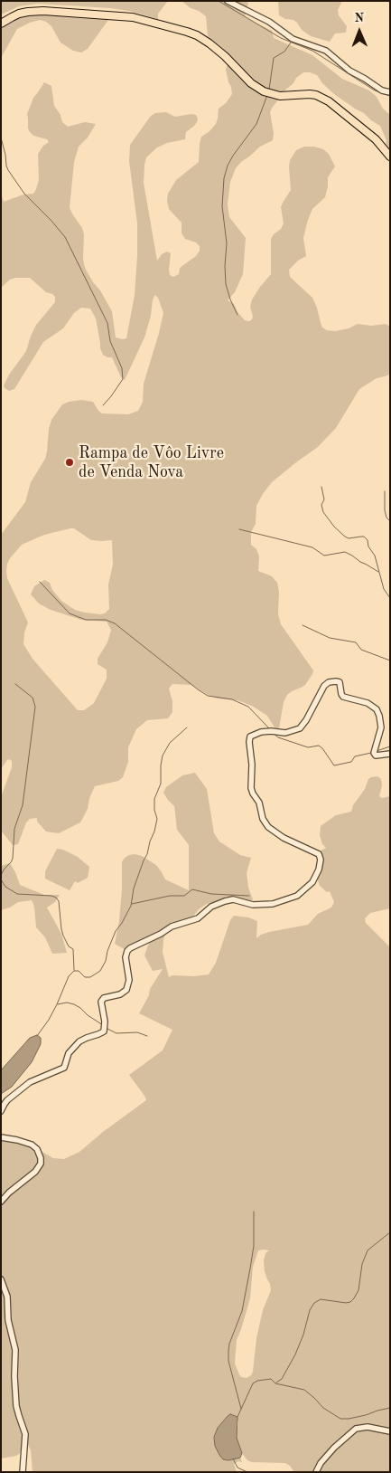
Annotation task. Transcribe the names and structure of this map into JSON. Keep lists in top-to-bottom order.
{
  "places": ["Rampa de Vôo Livre de Venda Nova"],
  "north": "top"
}
